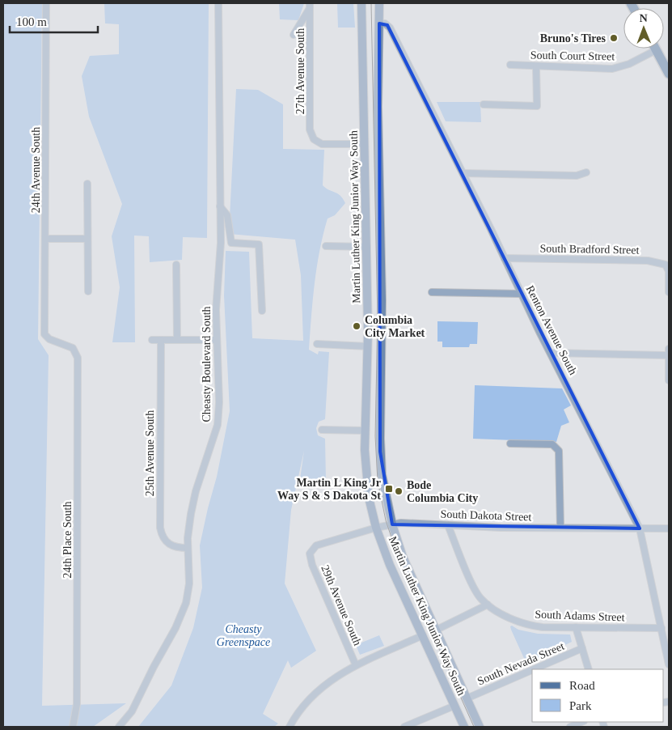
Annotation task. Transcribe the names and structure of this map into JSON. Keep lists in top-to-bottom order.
{
  "streets": {
    "main road": ["Martin Luther King Junior Way South"],
    "street": [
      "South Court Street",
      "27th Avenue South",
      "24th Avenue South",
      "South Bradford Street",
      "Renton Avenue South",
      "Cheasty Boulevard South",
      "25th Avenue South",
      "South Dakota Street",
      "24th Place South",
      "29th Avenue South",
      "South Adams Street",
      "South Nevada Street"
    ]
  },
  "crossings": [
    ["27th Avenue South", "Martin Luther King Junior Way South"],
    ["24th Avenue South", "24th Place South"],
    ["Martin Luther King Junior Way South", "Renton Avenue South"],
    ["Martin Luther King Junior Way South", "South Dakota Street"],
    ["Martin Luther King Junior Way South", "South Nevada Street"],
    ["South Bradford Street", "Renton Avenue South"],
    ["Renton Avenue South", "South Dakota Street"],
    ["Renton Avenue South", "South Adams Street"],
    ["Cheasty Boulevard South", "25th Avenue South"],
    ["South Dakota Street", "29th Avenue South"]
  ],
  "parks": ["Cheasty Greenspace"],
  "places": {
    "other": ["Bruno's Tires", "Columbia City Market", "Bode Columbia City"],
    "transit": ["Martin L King Jr Way S & S Dakota St"]
  },
  "legend": ["Road", "Park"],
  "scale_bar": "100 m",
  "north": "top"
}
